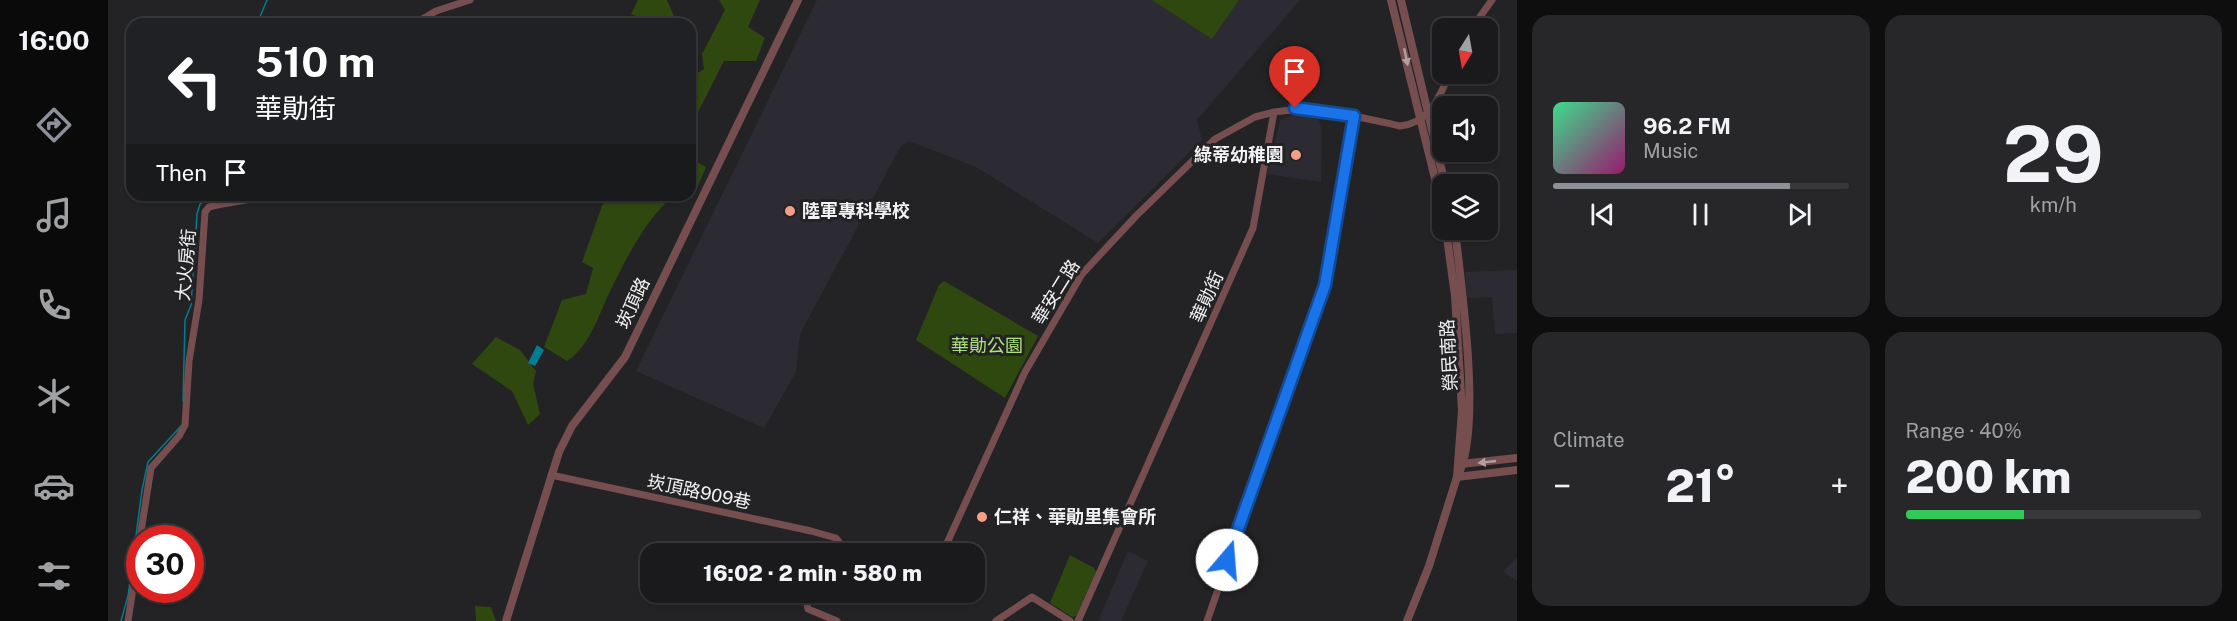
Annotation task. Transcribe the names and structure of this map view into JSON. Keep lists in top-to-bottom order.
{
  "streets": {
    "street": [
      "大火房街",
      "華安二路",
      "華勛街",
      "崁頂路",
      "榮民南路",
      "崁頂路909巷"
    ]
  },
  "crossings": [
    ["華安二路", "華勛街"],
    ["崁頂路", "崁頂路909巷"]
  ],
  "parks": ["華勛公園"],
  "places": ["綠蒂幼稚園", "陸軍專科學校", "仁祥、華勛里集會所"],
  "north": "bottom",
  "page": {
    "tabs": "16:00",
    "tile": [
      ["29", "km/h"],
      "Climate",
      ["Range · 40%", "200 km"]
    ],
    "turn": ["510 m", "華勛街"],
    "song": ["96.2 FM", "Music"],
    "then": "Then",
    "heat": ["−", "21°", "+"],
    "limit": "30",
    "trip": "16:02 · 2 min · 580 m"
  }
}
